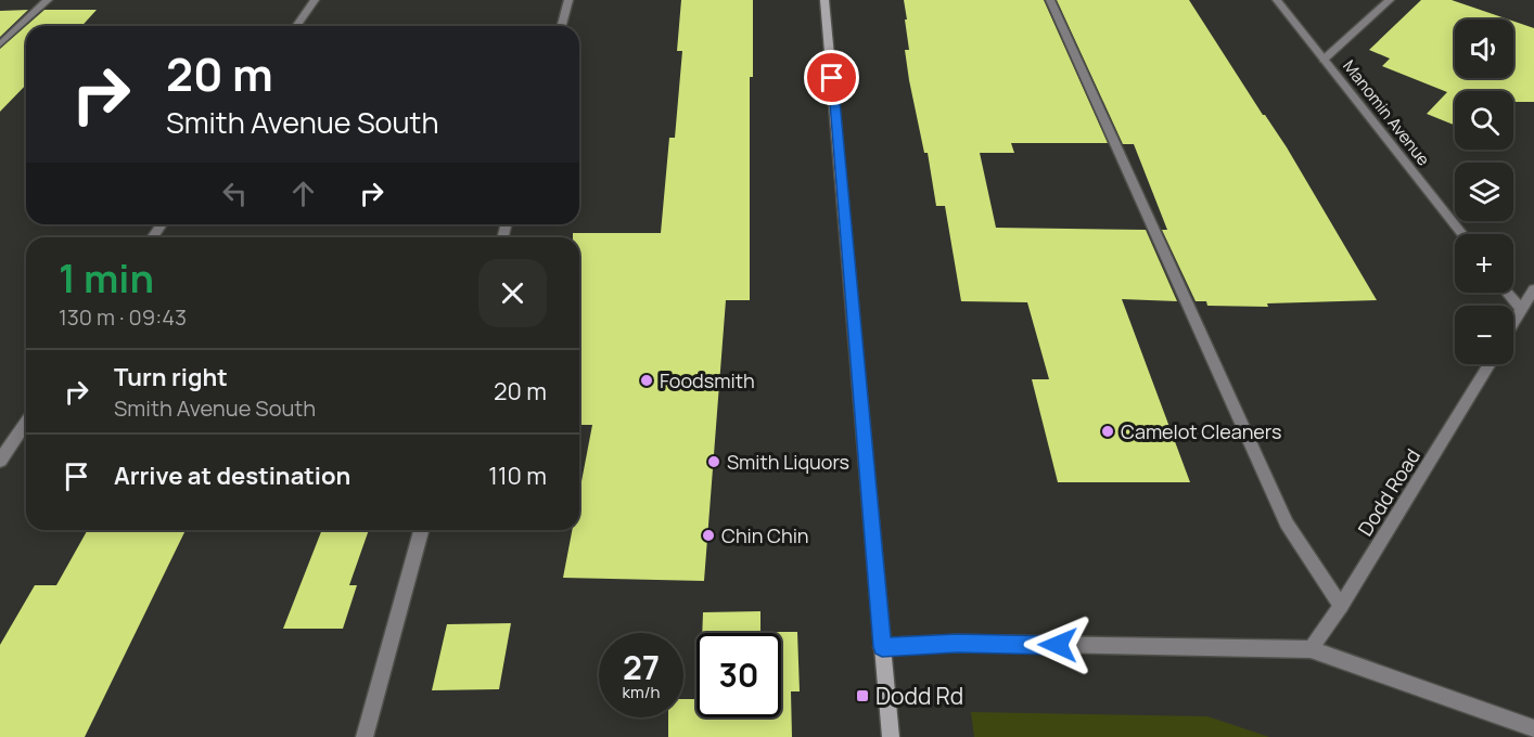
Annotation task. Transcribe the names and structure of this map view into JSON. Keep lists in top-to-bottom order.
{
  "streets": {
    "street": ["Manomin Avenue", "Dodd Road"]
  },
  "places": {
    "other": [
      "Foodsmith",
      "Camelot Cleaners",
      "Smith Liquors",
      "Chin Chin"
    ],
    "transit": ["Dodd Rd"]
  },
  "page": {
    "map_buttons": ["+", "−"],
    "turn": ["20 m", "Smith Avenue South"],
    "heading": ["1 min", "130 m · 09:43"],
    "list": [
      {
        "name": "Turn right",
        "note": "Smith Avenue South",
        "value": "20 m"
      },
      {
        "name": "Arrive at destination",
        "value": "110 m"
      }
    ],
    "speed": "27 km/h",
    "limit": "30"
  }
}
